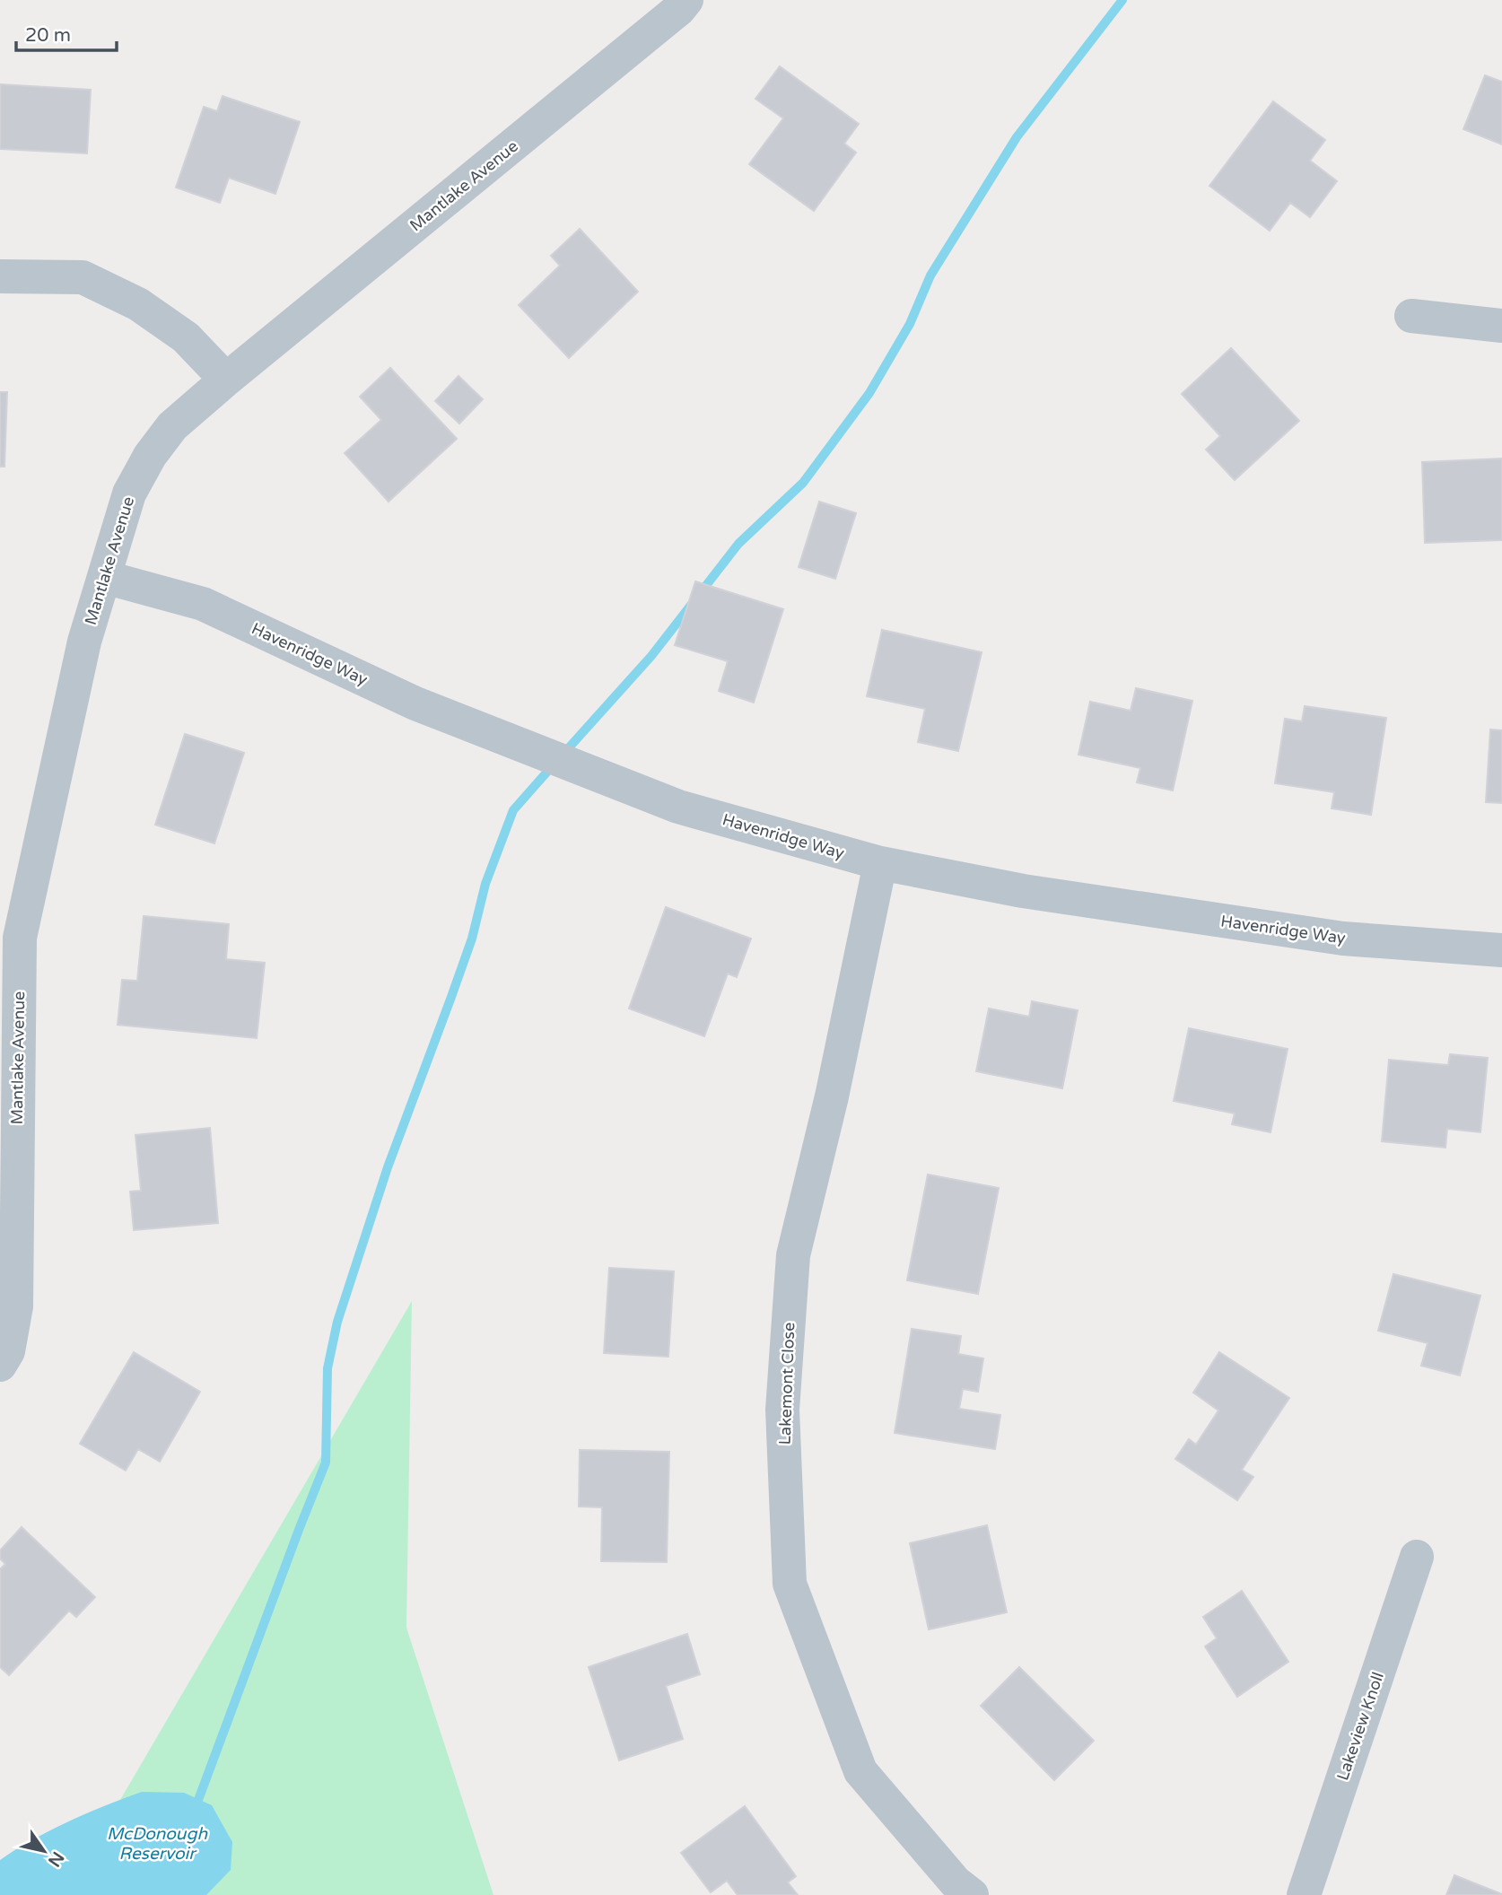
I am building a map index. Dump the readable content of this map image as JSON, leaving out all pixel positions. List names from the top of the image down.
{
  "streets": {
    "street": [
      "Mantlake Avenue",
      "Havenridge Way",
      "Lakemont Close",
      "Lakeview Knoll"
    ]
  },
  "crossings": [
    ["Mantlake Avenue", "Havenridge Way"],
    ["Havenridge Way", "Lakemont Close"]
  ],
  "water": ["McDonough Reservoir"],
  "scale_bar": "20 m",
  "north": "bottom right"
}
